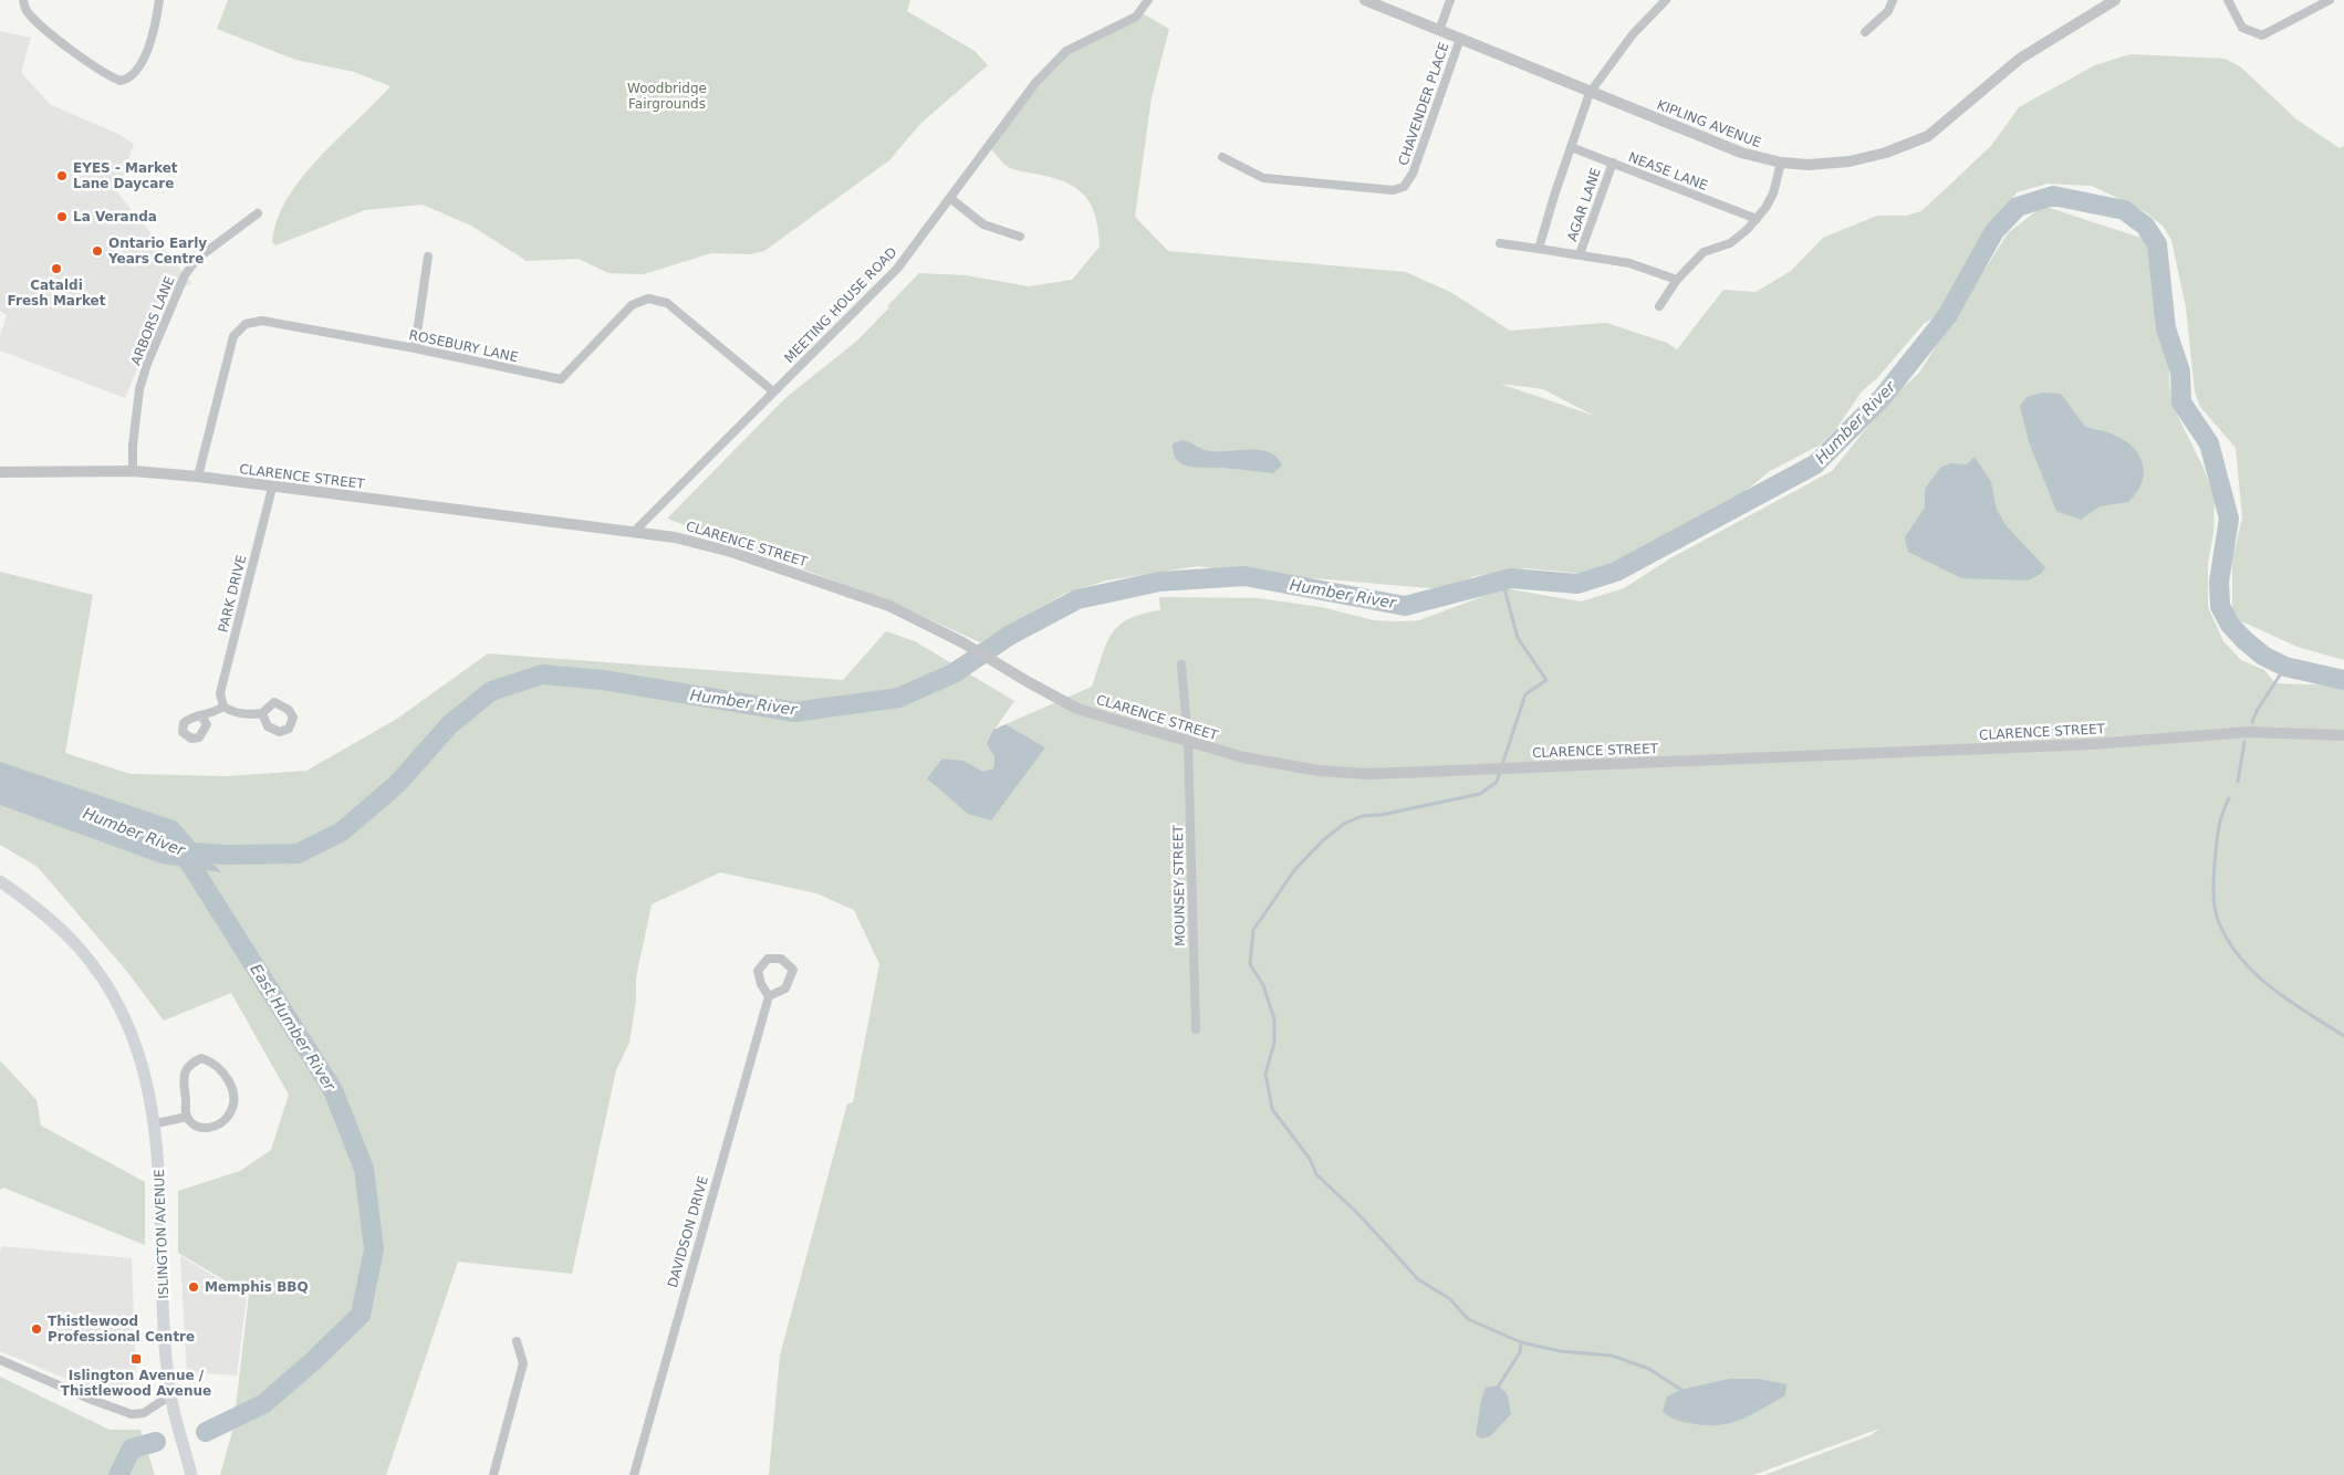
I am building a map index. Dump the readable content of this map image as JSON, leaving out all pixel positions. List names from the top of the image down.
{
  "streets": {
    "main road": ["ISLINGTON AVENUE"],
    "street": [
      "CHAVENDER PLACE",
      "KIPLING AVENUE",
      "NEASE LANE",
      "AGAR LANE",
      "MEETING HOUSE ROAD",
      "ARBORS LANE",
      "ROSEBURY LANE",
      "CLARENCE STREET",
      "PARK DRIVE",
      "MOUNSEY STREET",
      "DAVIDSON DRIVE"
    ]
  },
  "crossings": [
    ["CHAVENDER PLACE", "KIPLING AVENUE"],
    ["NEASE LANE", "AGAR LANE"],
    ["MEETING HOUSE ROAD", "ROSEBURY LANE"],
    ["MEETING HOUSE ROAD", "CLARENCE STREET"],
    ["ARBORS LANE", "CLARENCE STREET"],
    ["ROSEBURY LANE", "CLARENCE STREET"],
    ["CLARENCE STREET", "PARK DRIVE"],
    ["CLARENCE STREET", "MOUNSEY STREET"]
  ],
  "water": ["Humber River", "East Humber River"],
  "parks": ["Woodbridge Fairgrounds"],
  "places": {
    "other": [
      "EYES - Market Lane Daycare",
      "La Veranda",
      "Ontario Early Years Centre",
      "Cataldi Fresh Market",
      "Memphis BBQ",
      "Thistlewood Professional Centre"
    ],
    "transit": ["Islington Avenue / Thistlewood Avenue"]
  }
}
